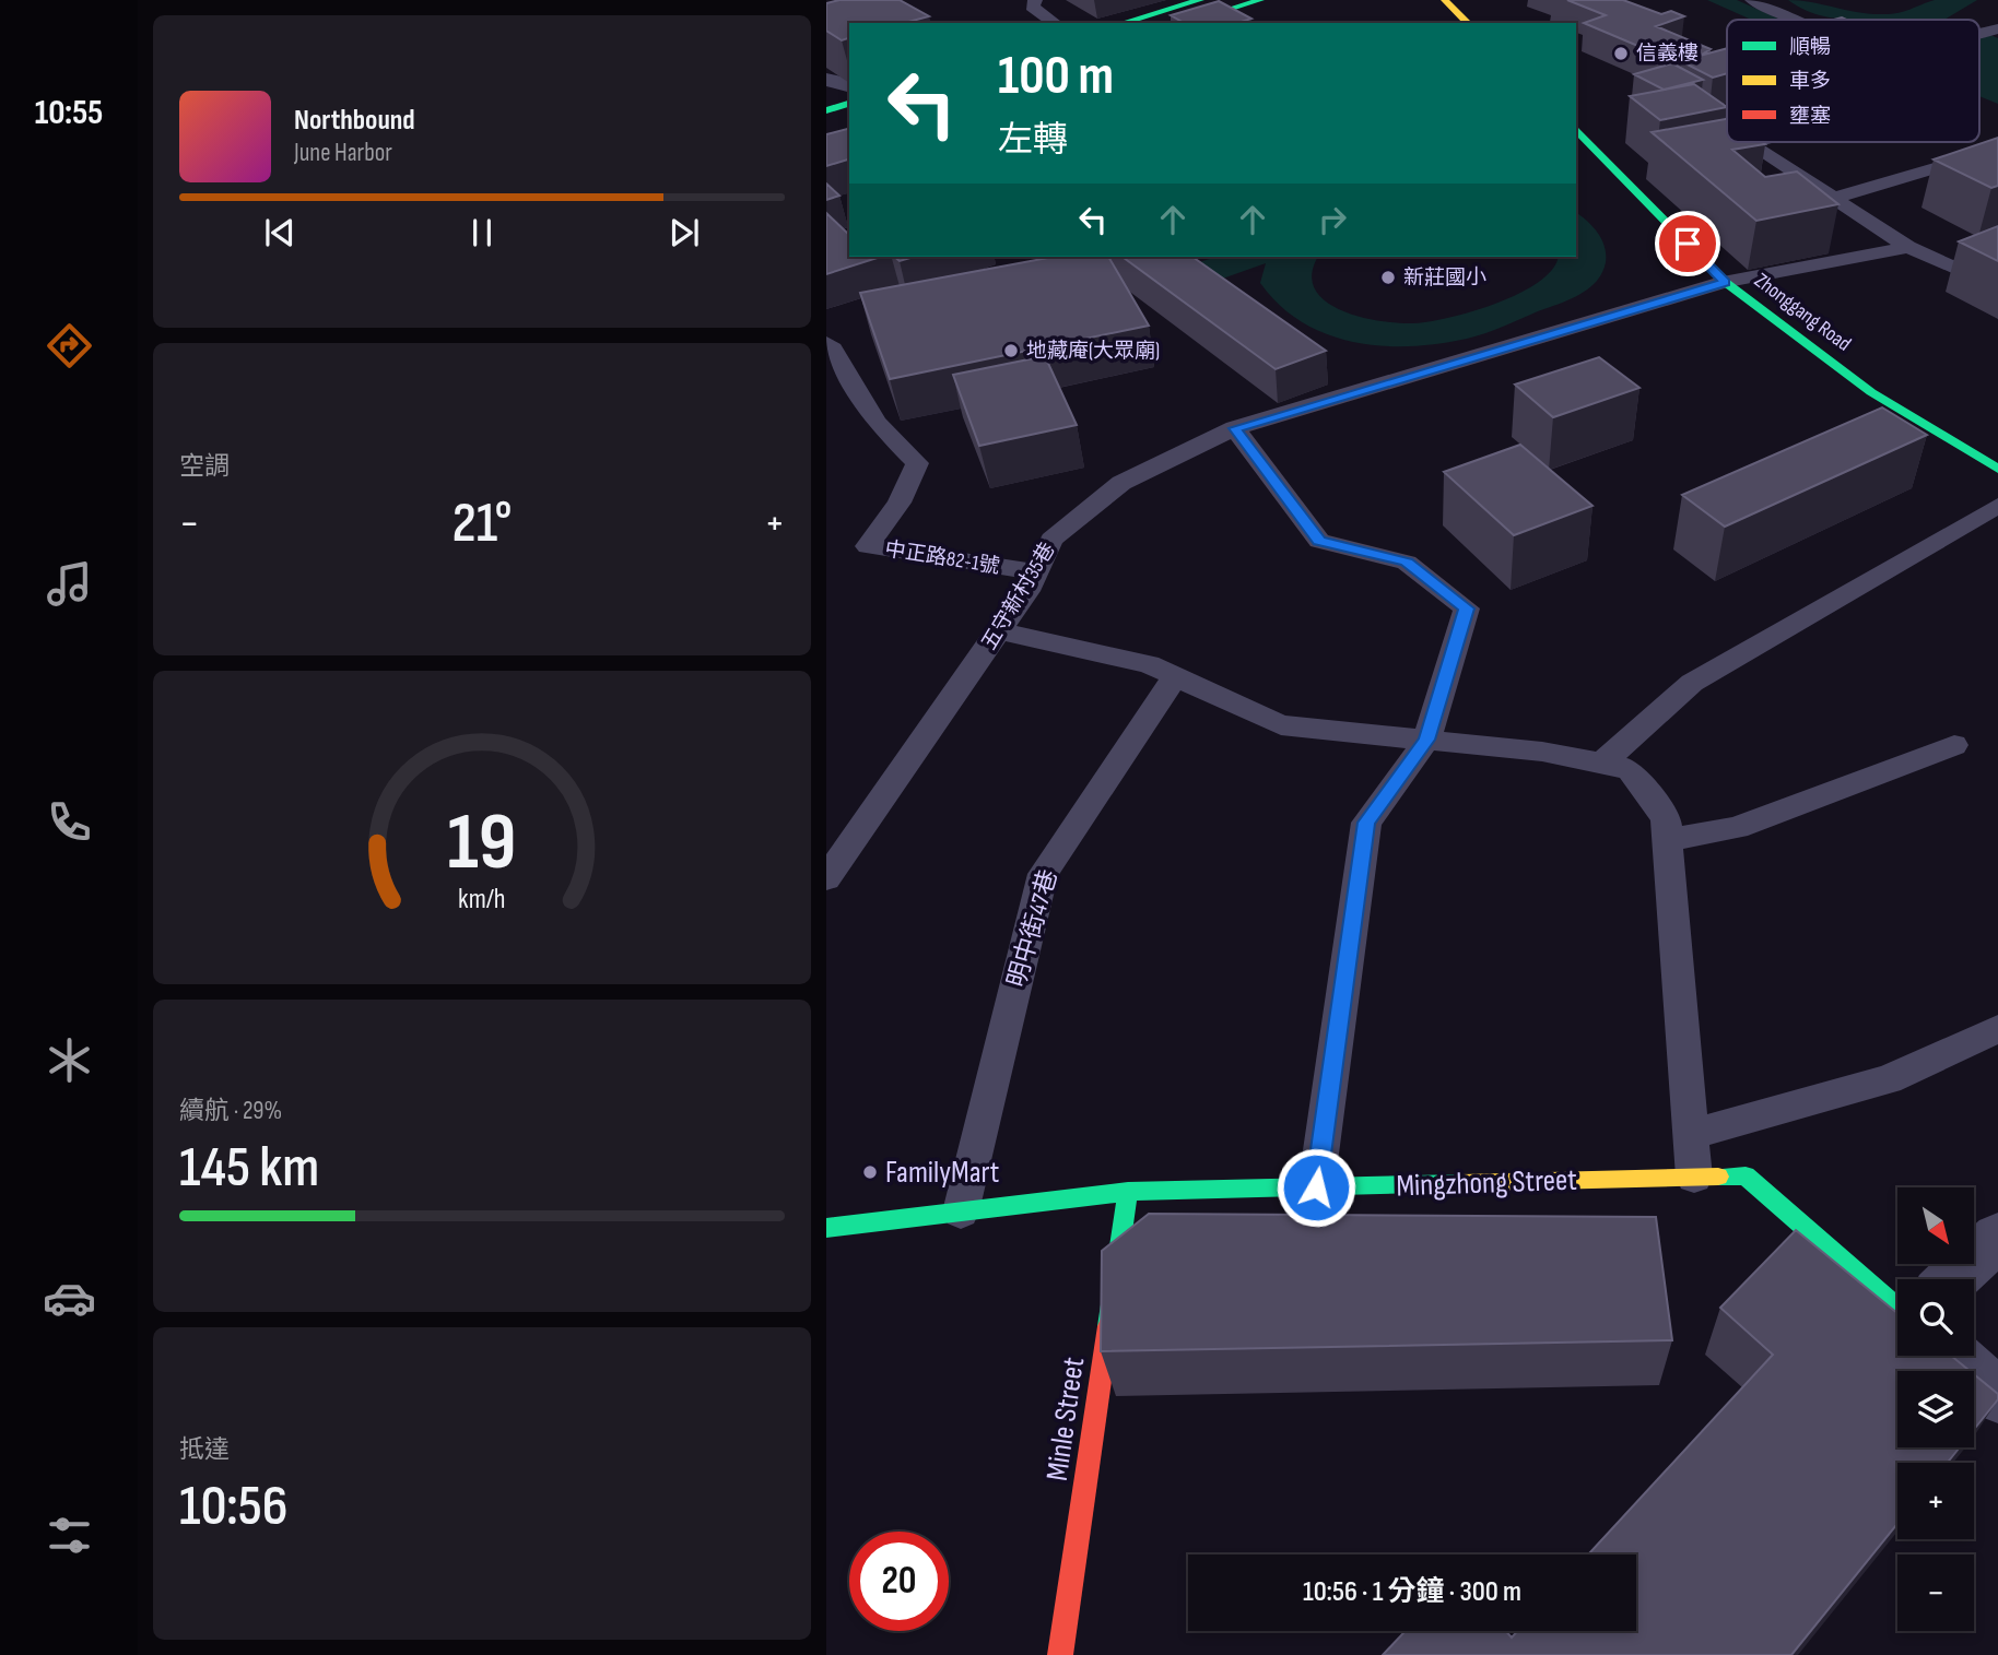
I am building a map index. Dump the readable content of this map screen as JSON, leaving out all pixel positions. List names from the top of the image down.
{
  "streets": {
    "street": ["Zhonggang Road", "Mingzhong Street", "Minle Street"],
    "lane": ["中正路82-1號", "五守新村35巷", "明中街47巷"]
  },
  "crossings": [
    ["Zhonggang Road", "五守新村35巷"],
    ["中正路82-1號", "五守新村35巷"],
    ["明中街47巷", "Mingzhong Street"],
    ["Mingzhong Street", "Minle Street"]
  ],
  "places": [
    "信義樓",
    "新莊國小",
    "地藏庵(大眾廟)",
    "FamilyMart"
  ],
  "legend": ["順暢", "車多", "壅塞"],
  "north": "bottom right",
  "page": {
    "tabs": "10:55",
    "turn": ["100 m", "左轉"],
    "song": ["Northbound", "June Harbor"],
    "tile": [
      "空調",
      ["續航 · 29%", "145 km"],
      ["抵達", "10:56"]
    ],
    "heat": ["−", "21°", "+"],
    "map_buttons": ["+", "−"],
    "limit": "20",
    "trip": "10:56 · 1 分鐘 · 300 m",
    "gauge": ["19", "km/h"]
  }
}
